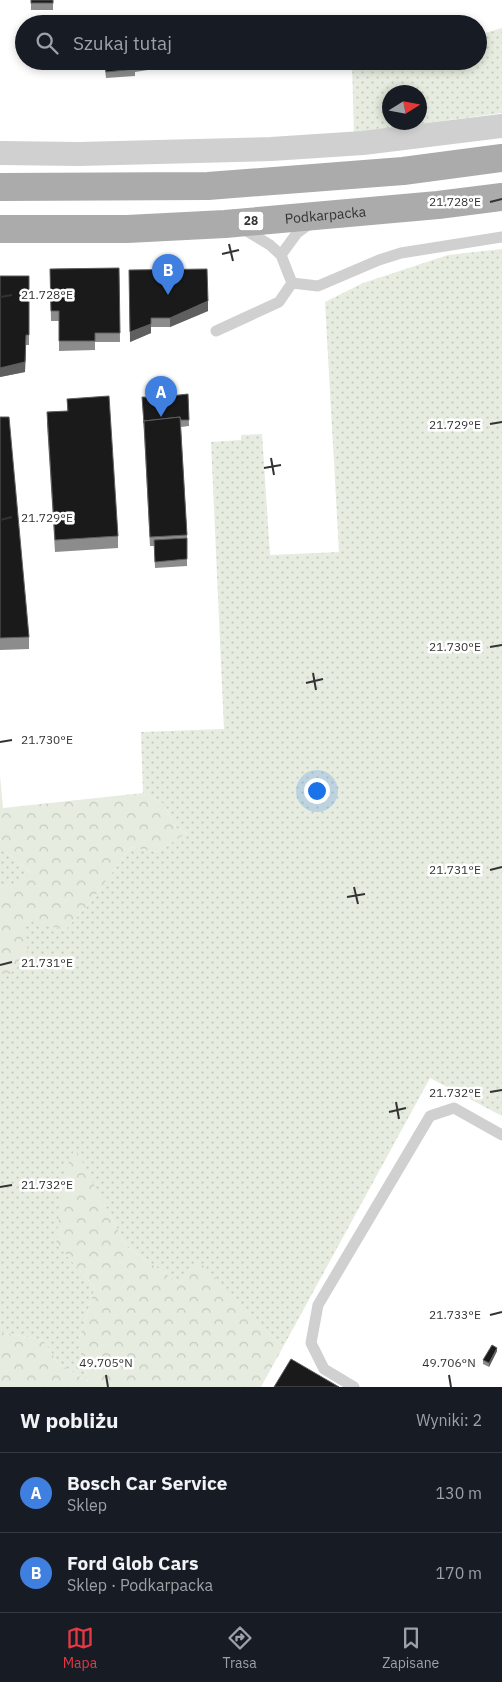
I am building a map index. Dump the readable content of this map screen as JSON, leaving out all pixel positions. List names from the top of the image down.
{
  "streets": {
    "main road": ["Podkarpacka", "28"]
  },
  "north": "right",
  "page": {
    "search": "Szukaj tutaj",
    "pins": ["B", "A"],
    "heading": ["W pobliżu", "Wyniki: 2"],
    "list": [
      {
        "mark": "A",
        "name": "Bosch Car Service",
        "note": "Sklep",
        "value": "130 m"
      },
      {
        "mark": "B",
        "name": "Ford Glob Cars",
        "note": "Sklep · Podkarpacka",
        "value": "170 m"
      }
    ],
    "nav": ["Mapa", "Trasa", "Zapisane"]
  },
  "coordinates": [
    "21.728°E",
    "21.729°E",
    "21.730°E",
    "21.731°E",
    "21.732°E",
    "21.733°E",
    "49.705°N",
    "49.706°N"
  ]
}
